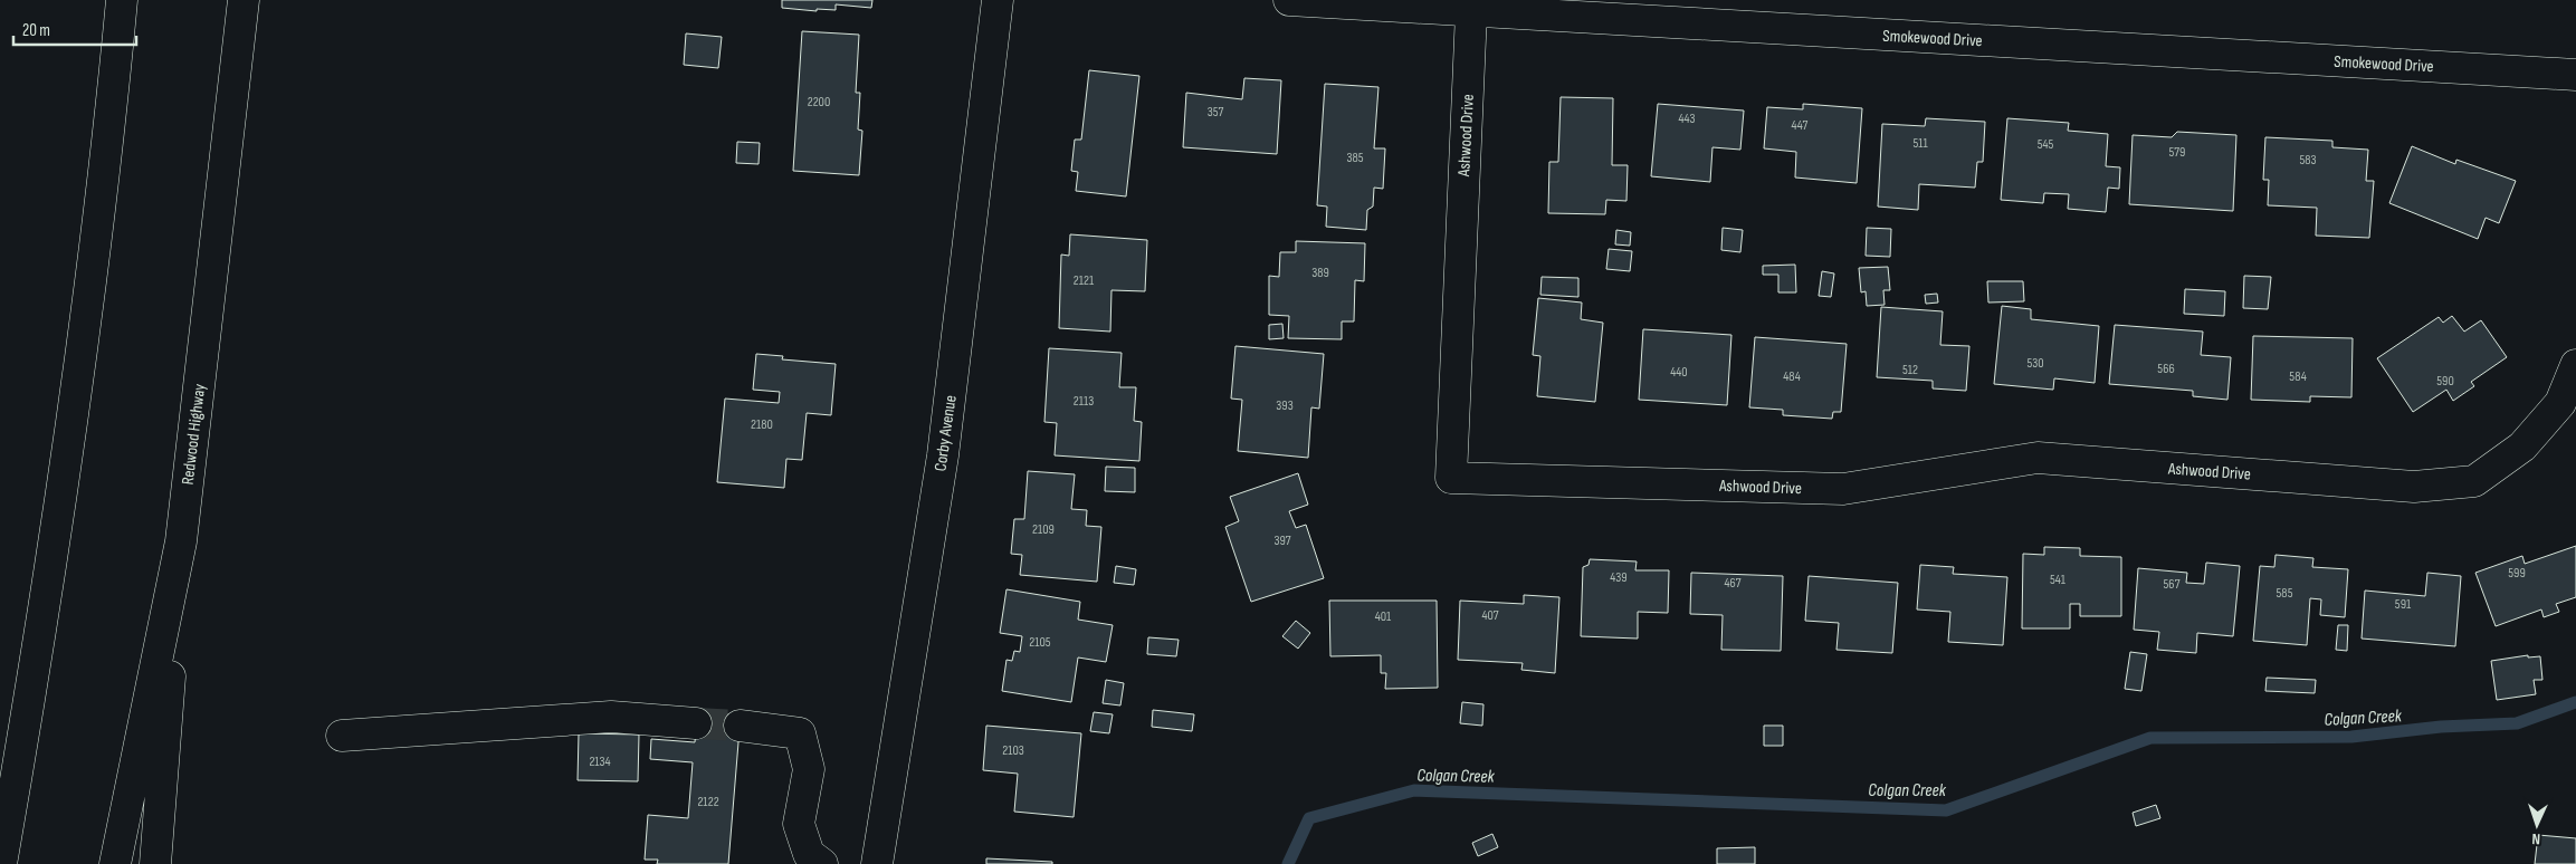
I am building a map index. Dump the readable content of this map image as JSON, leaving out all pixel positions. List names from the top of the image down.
{
  "streets": {
    "main road": [
      "Smokewood Drive",
      "Ashwood Drive",
      "Corby Avenue",
      "Redwood Highway"
    ]
  },
  "crossings": [
    ["Smokewood Drive", "Ashwood Drive"]
  ],
  "water": ["Colgan Creek"],
  "house_numbers": [
    "2200",
    "357",
    "443",
    "447",
    "511",
    "545",
    "579",
    "385",
    "583",
    "389",
    "2121",
    "530",
    "566",
    "512",
    "440",
    "484",
    "584",
    "590",
    "2113",
    "393",
    "2180",
    "2109",
    "397",
    "599",
    "439",
    "541",
    "467",
    "567",
    "585",
    "591",
    "407",
    "401",
    "2105",
    "2103",
    "2134",
    "2122"
  ],
  "scale_bar": "20 m",
  "north": "bottom"
}
